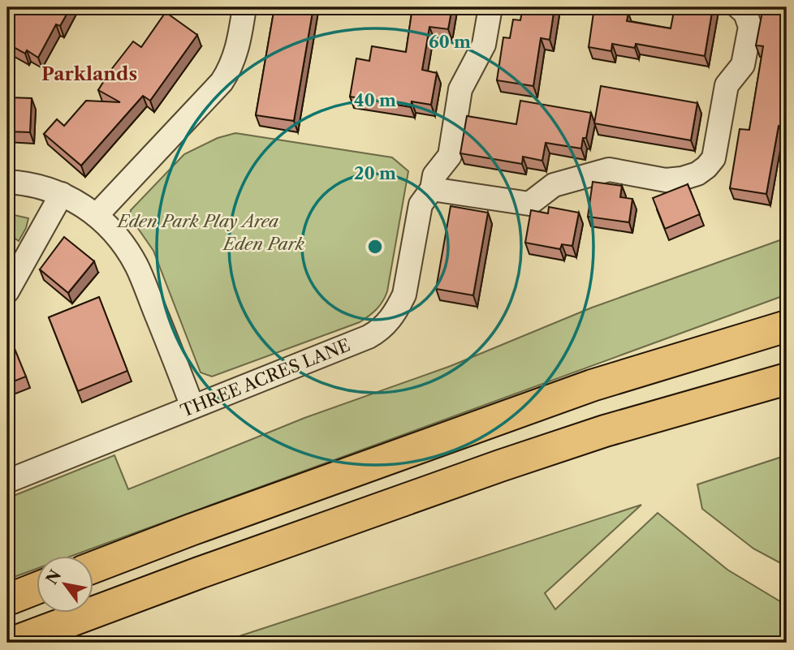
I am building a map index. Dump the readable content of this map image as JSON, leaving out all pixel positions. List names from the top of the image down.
{
  "streets": {
    "street": ["THREE ACRES LANE"]
  },
  "districts": ["Parklands"],
  "parks": ["Eden Park Play Area", "Eden Park"],
  "north": "top left",
  "rings": ["60 m", "40 m", "20 m"]
}
